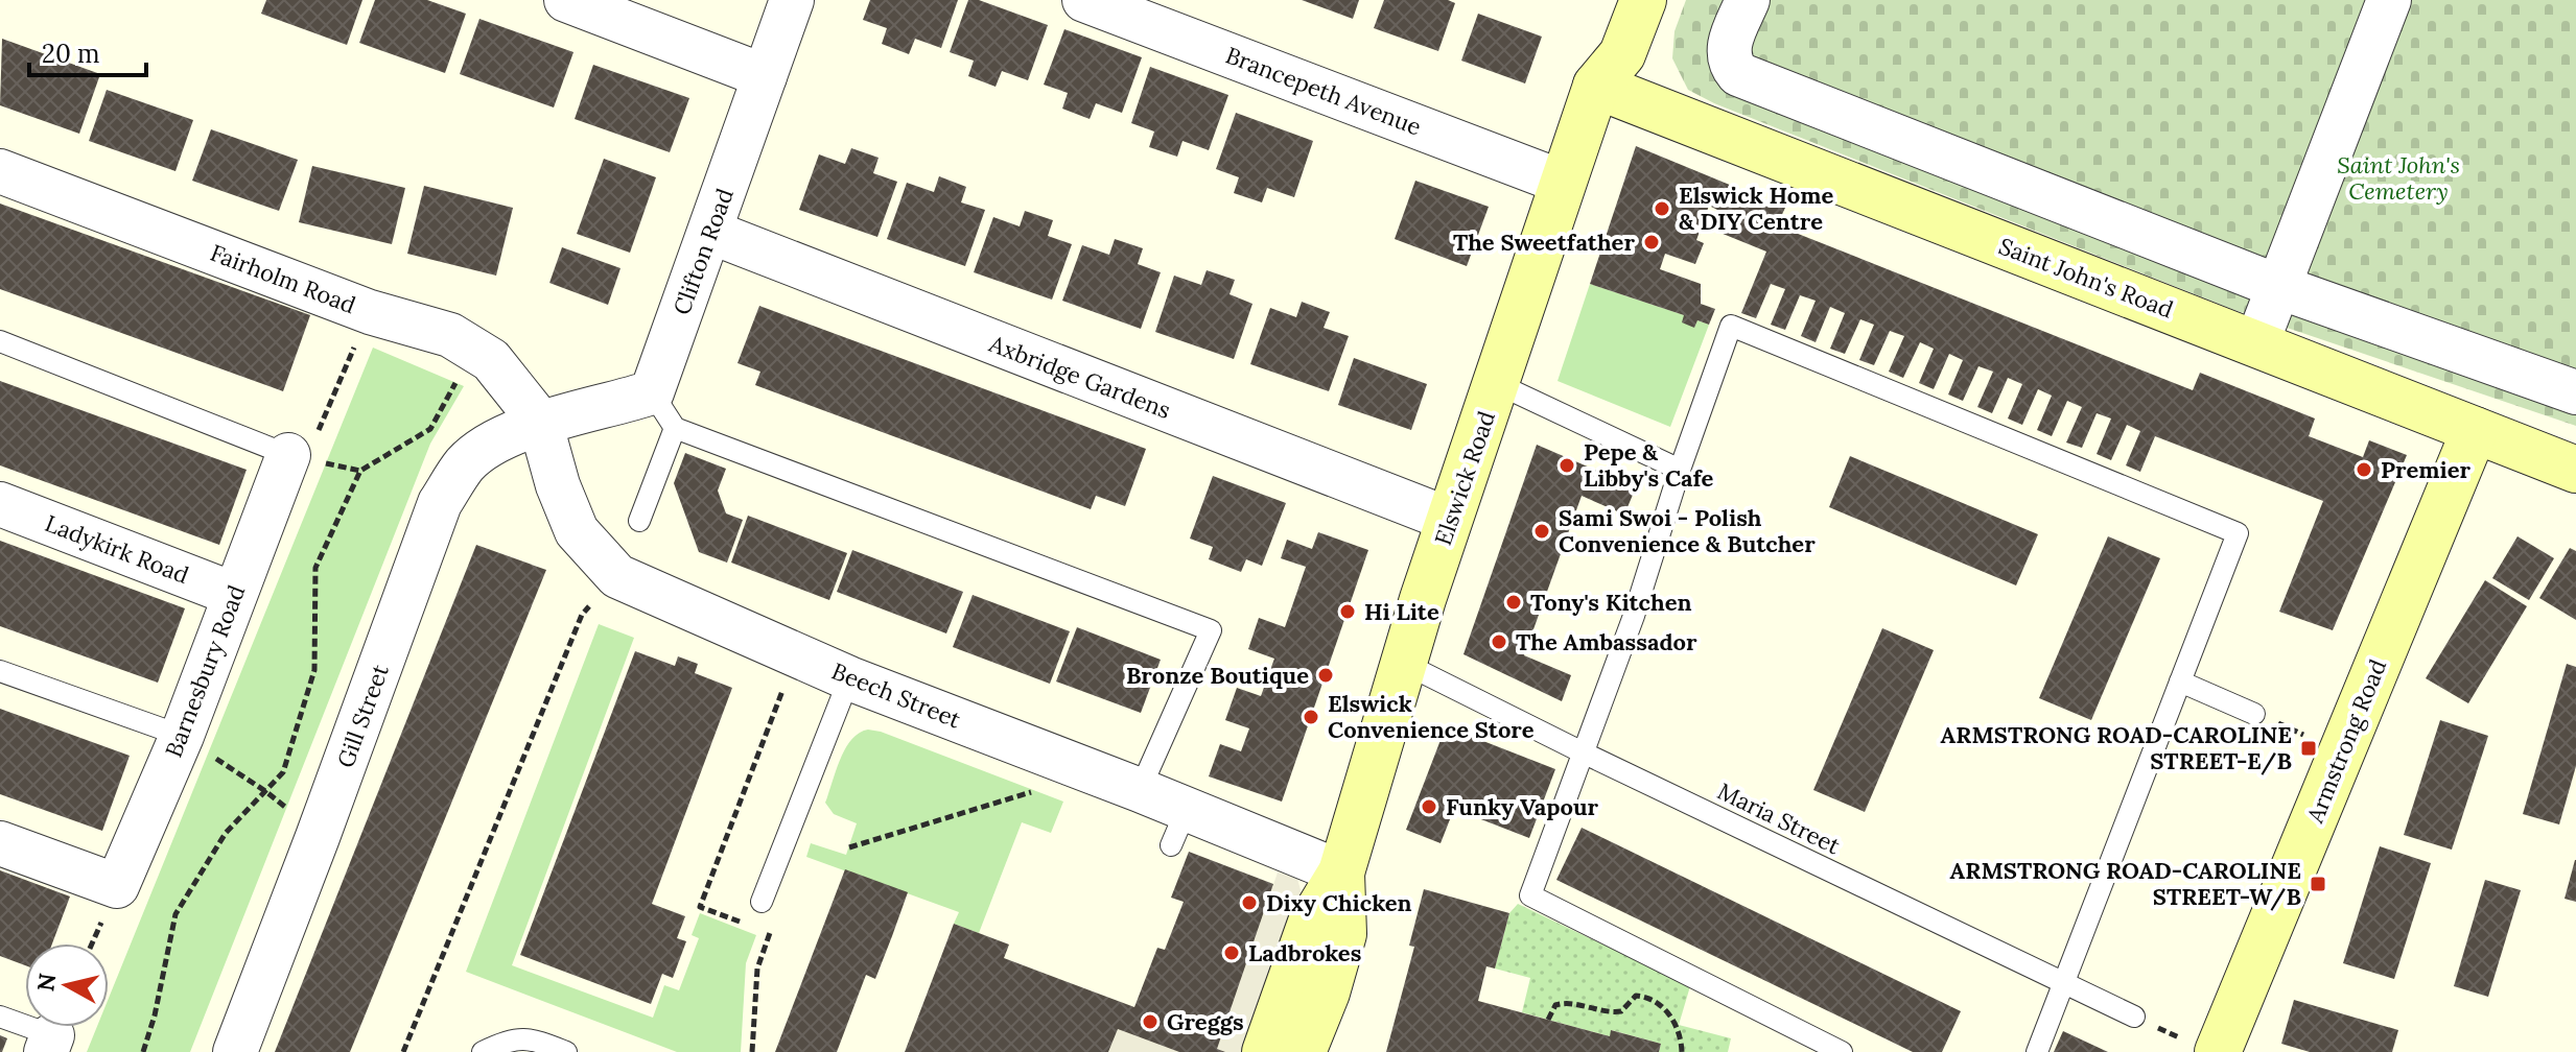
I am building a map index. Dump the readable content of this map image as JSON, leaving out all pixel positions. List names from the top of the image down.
{
  "streets": {
    "street": [
      "Brancepeth Avenue",
      "Clifton Road",
      "Saint John's Road",
      "Fairholm Road",
      "Axbridge Gardens",
      "Elswick Road",
      "Ladykirk Road",
      "Barnesbury Road",
      "Beech Street",
      "Gill Street",
      "Armstrong Road"
    ],
    "lane": ["Maria Street"]
  },
  "crossings": [
    ["Brancepeth Avenue", "Elswick Road"],
    ["Clifton Road", "Axbridge Gardens"],
    ["Saint John's Road", "Elswick Road"],
    ["Saint John's Road", "Armstrong Road"],
    ["Fairholm Road", "Beech Street"],
    ["Fairholm Road", "Gill Street"],
    ["Axbridge Gardens", "Elswick Road"],
    ["Elswick Road", "Beech Street"],
    ["Elswick Road", "Maria Street"],
    ["Ladykirk Road", "Barnesbury Road"],
    ["Beech Street", "Gill Street"]
  ],
  "parks": ["Saint John's Cemetery"],
  "places": {
    "other": [
      "Elswick Home & DIY Centre",
      "The Sweetfather",
      "Pepe & Libby's Cafe",
      "Premier",
      "Sami Swoi - Polish Convenience & Butcher",
      "Tony's Kitchen",
      "Hi Lite",
      "The Ambassador",
      "Bronze Boutique",
      "Elswick Convenience Store",
      "Funky Vapour",
      "Dixy Chicken",
      "Ladbrokes",
      "Greggs"
    ],
    "transit": ["ARMSTRONG ROAD-CAROLINE STREET-E/B", "ARMSTRONG ROAD-CAROLINE STREET-W/B"]
  },
  "scale_bar": "20 m",
  "north": "left"
}
